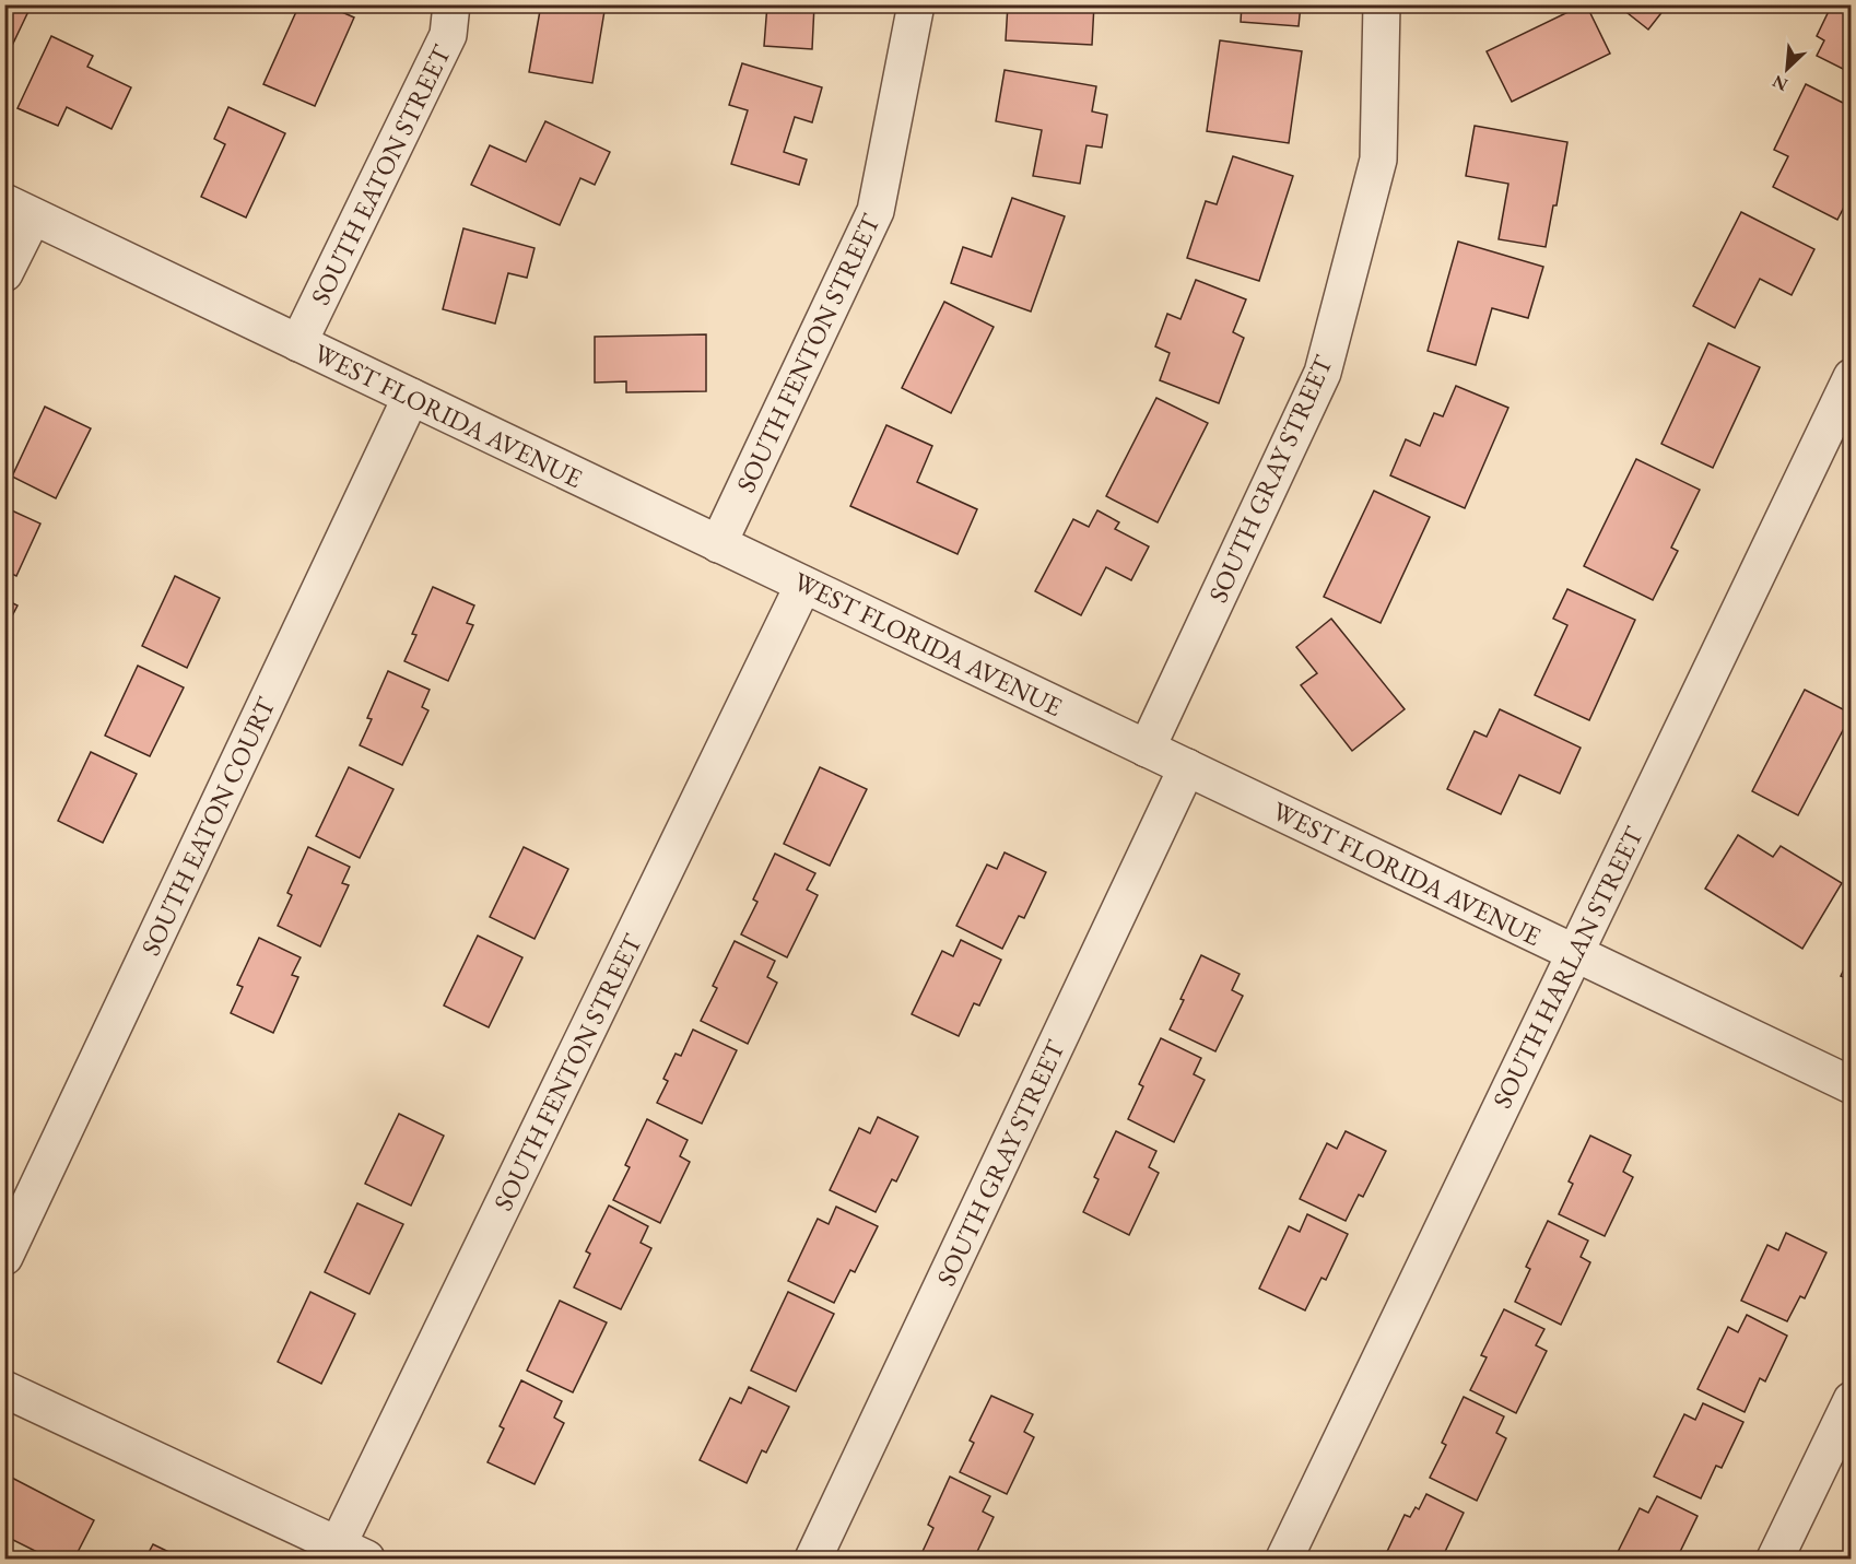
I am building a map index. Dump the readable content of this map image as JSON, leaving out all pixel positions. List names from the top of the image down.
{
  "streets": {
    "street": [
      "SOUTH EATON STREET",
      "SOUTH FENTON STREET",
      "WEST FLORIDA AVENUE",
      "SOUTH GRAY STREET",
      "SOUTH EATON COURT",
      "SOUTH HARLAN STREET"
    ]
  },
  "crossings": [
    ["SOUTH EATON STREET", "WEST FLORIDA AVENUE"],
    ["SOUTH FENTON STREET", "WEST FLORIDA AVENUE"],
    ["WEST FLORIDA AVENUE", "SOUTH GRAY STREET"],
    ["WEST FLORIDA AVENUE", "SOUTH EATON COURT"],
    ["WEST FLORIDA AVENUE", "SOUTH HARLAN STREET"]
  ],
  "north": "bottom left"
}
